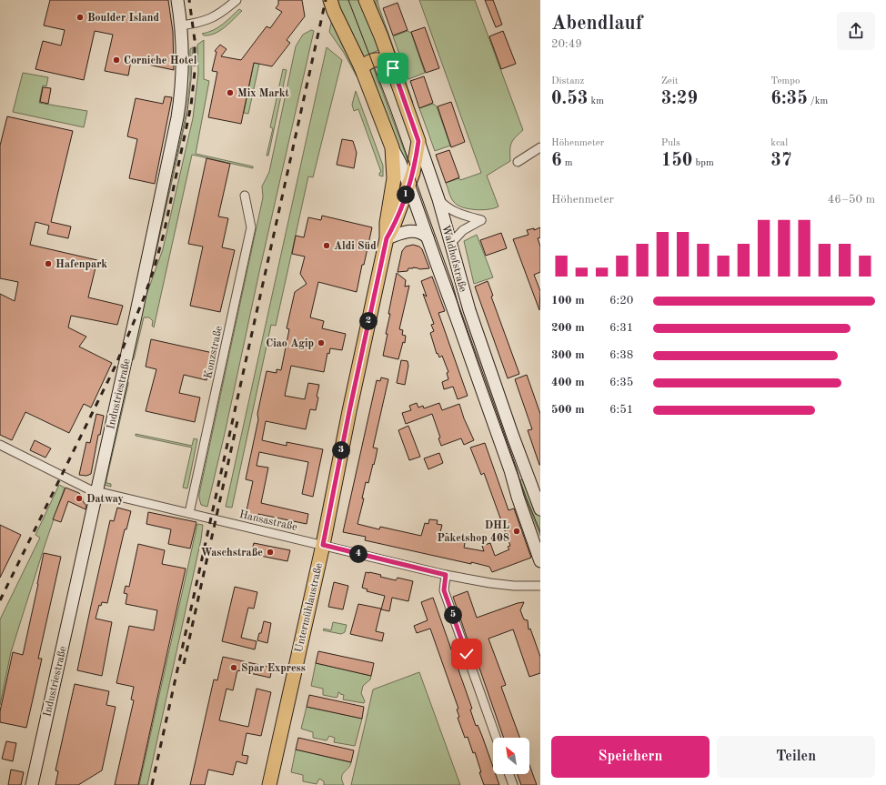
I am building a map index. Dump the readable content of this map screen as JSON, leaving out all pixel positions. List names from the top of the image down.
{
  "streets": {
    "main road": ["Waldhofstraße", "Untermühlaustraße"],
    "street": ["Konzstraße", "Industriestraße", "Hansastraße"]
  },
  "crossings": [
    ["Waldhofstraße", "Untermühlaustraße"],
    ["Konzstraße", "Hansastraße"],
    ["Industriestraße", "Hansastraße"],
    ["Hansastraße", "Untermühlaustraße"]
  ],
  "places": [
    "Boulder Island",
    "Corniche Hotel",
    "Mix Markt",
    "Aldi Süd",
    "Hafenpark",
    "Ciao Agip",
    "Datway",
    "DHL Paketshop 408",
    "Waschstraße",
    "Spar Express"
  ],
  "north": "top left",
  "page": {
    "heading": ["Abendlauf", "20:49"],
    "stats": [
      ["Distanz", "0.53 km"],
      ["Zeit", "3:29"],
      ["Tempo", "6:35 /km"],
      ["Höhenmeter", "6 m"],
      ["Puls", "150 bpm"],
      ["kcal", "37"]
    ],
    "pins": [
      "1",
      "2",
      "3",
      "4",
      "5"
    ],
    "chart": ["Höhenmeter", "46–50 m"],
    "list": [
      {
        "name": "100 m",
        "note": "6:20"
      },
      {
        "name": "200 m",
        "note": "6:31"
      },
      {
        "name": "300 m",
        "note": "6:38"
      },
      {
        "name": "400 m",
        "note": "6:35"
      },
      {
        "name": "500 m",
        "note": "6:51"
      }
    ],
    "buttons": ["Speichern", "Teilen"]
  }
}
